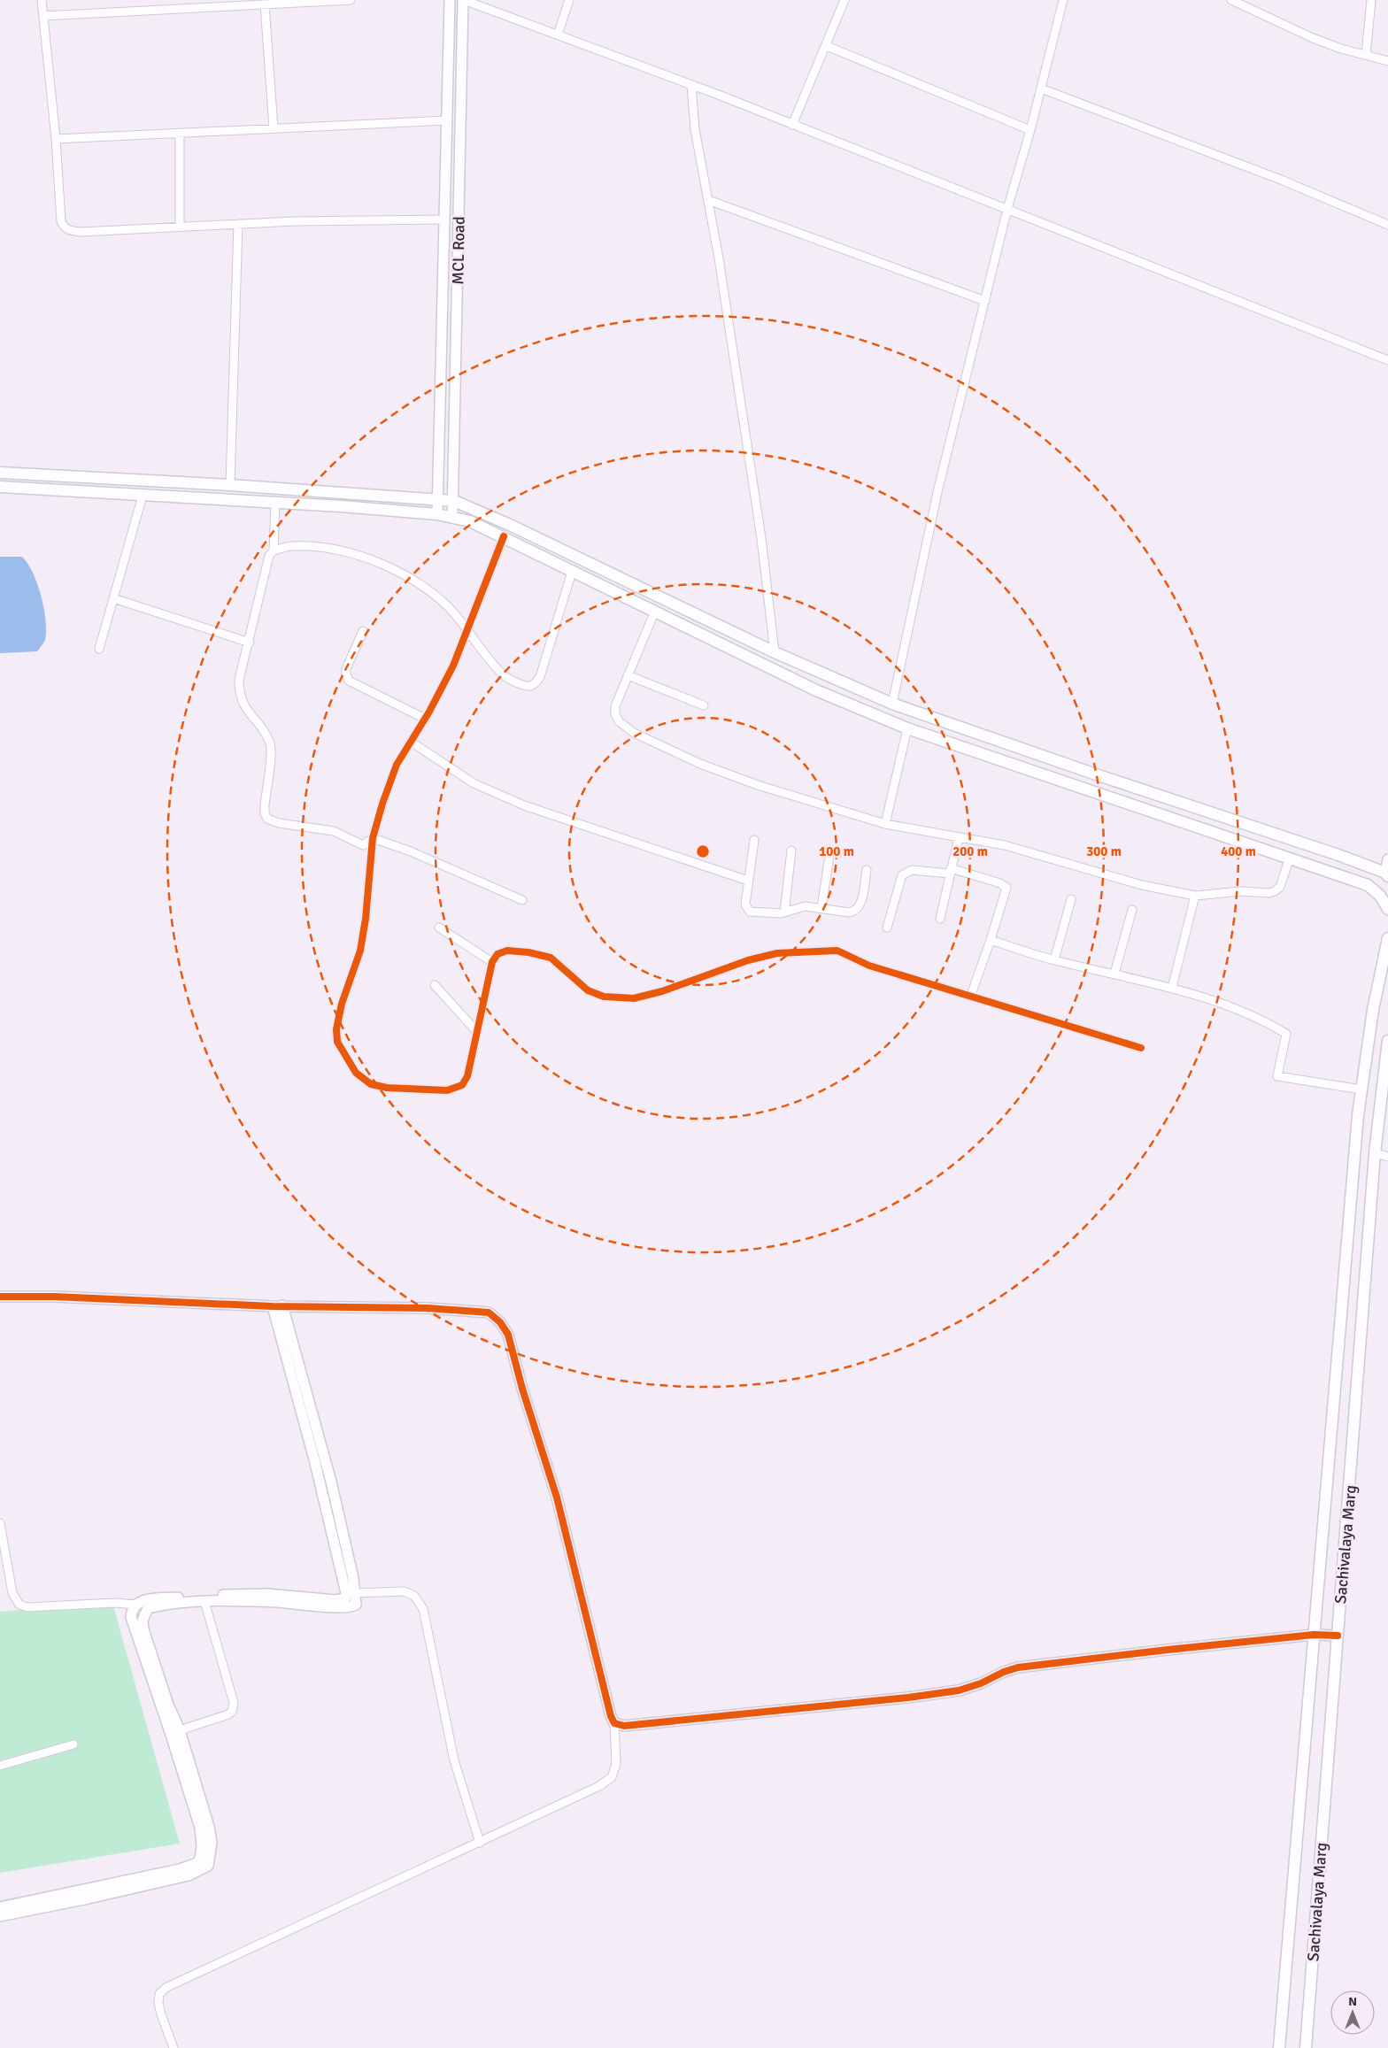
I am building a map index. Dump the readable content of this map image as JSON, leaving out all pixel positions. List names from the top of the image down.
{
  "streets": {
    "main road": ["Sachivalaya Marg"],
    "street": ["MCL Road"]
  },
  "north": "top",
  "rings": [
    "100 m",
    "200 m",
    "300 m",
    "400 m"
  ]
}
